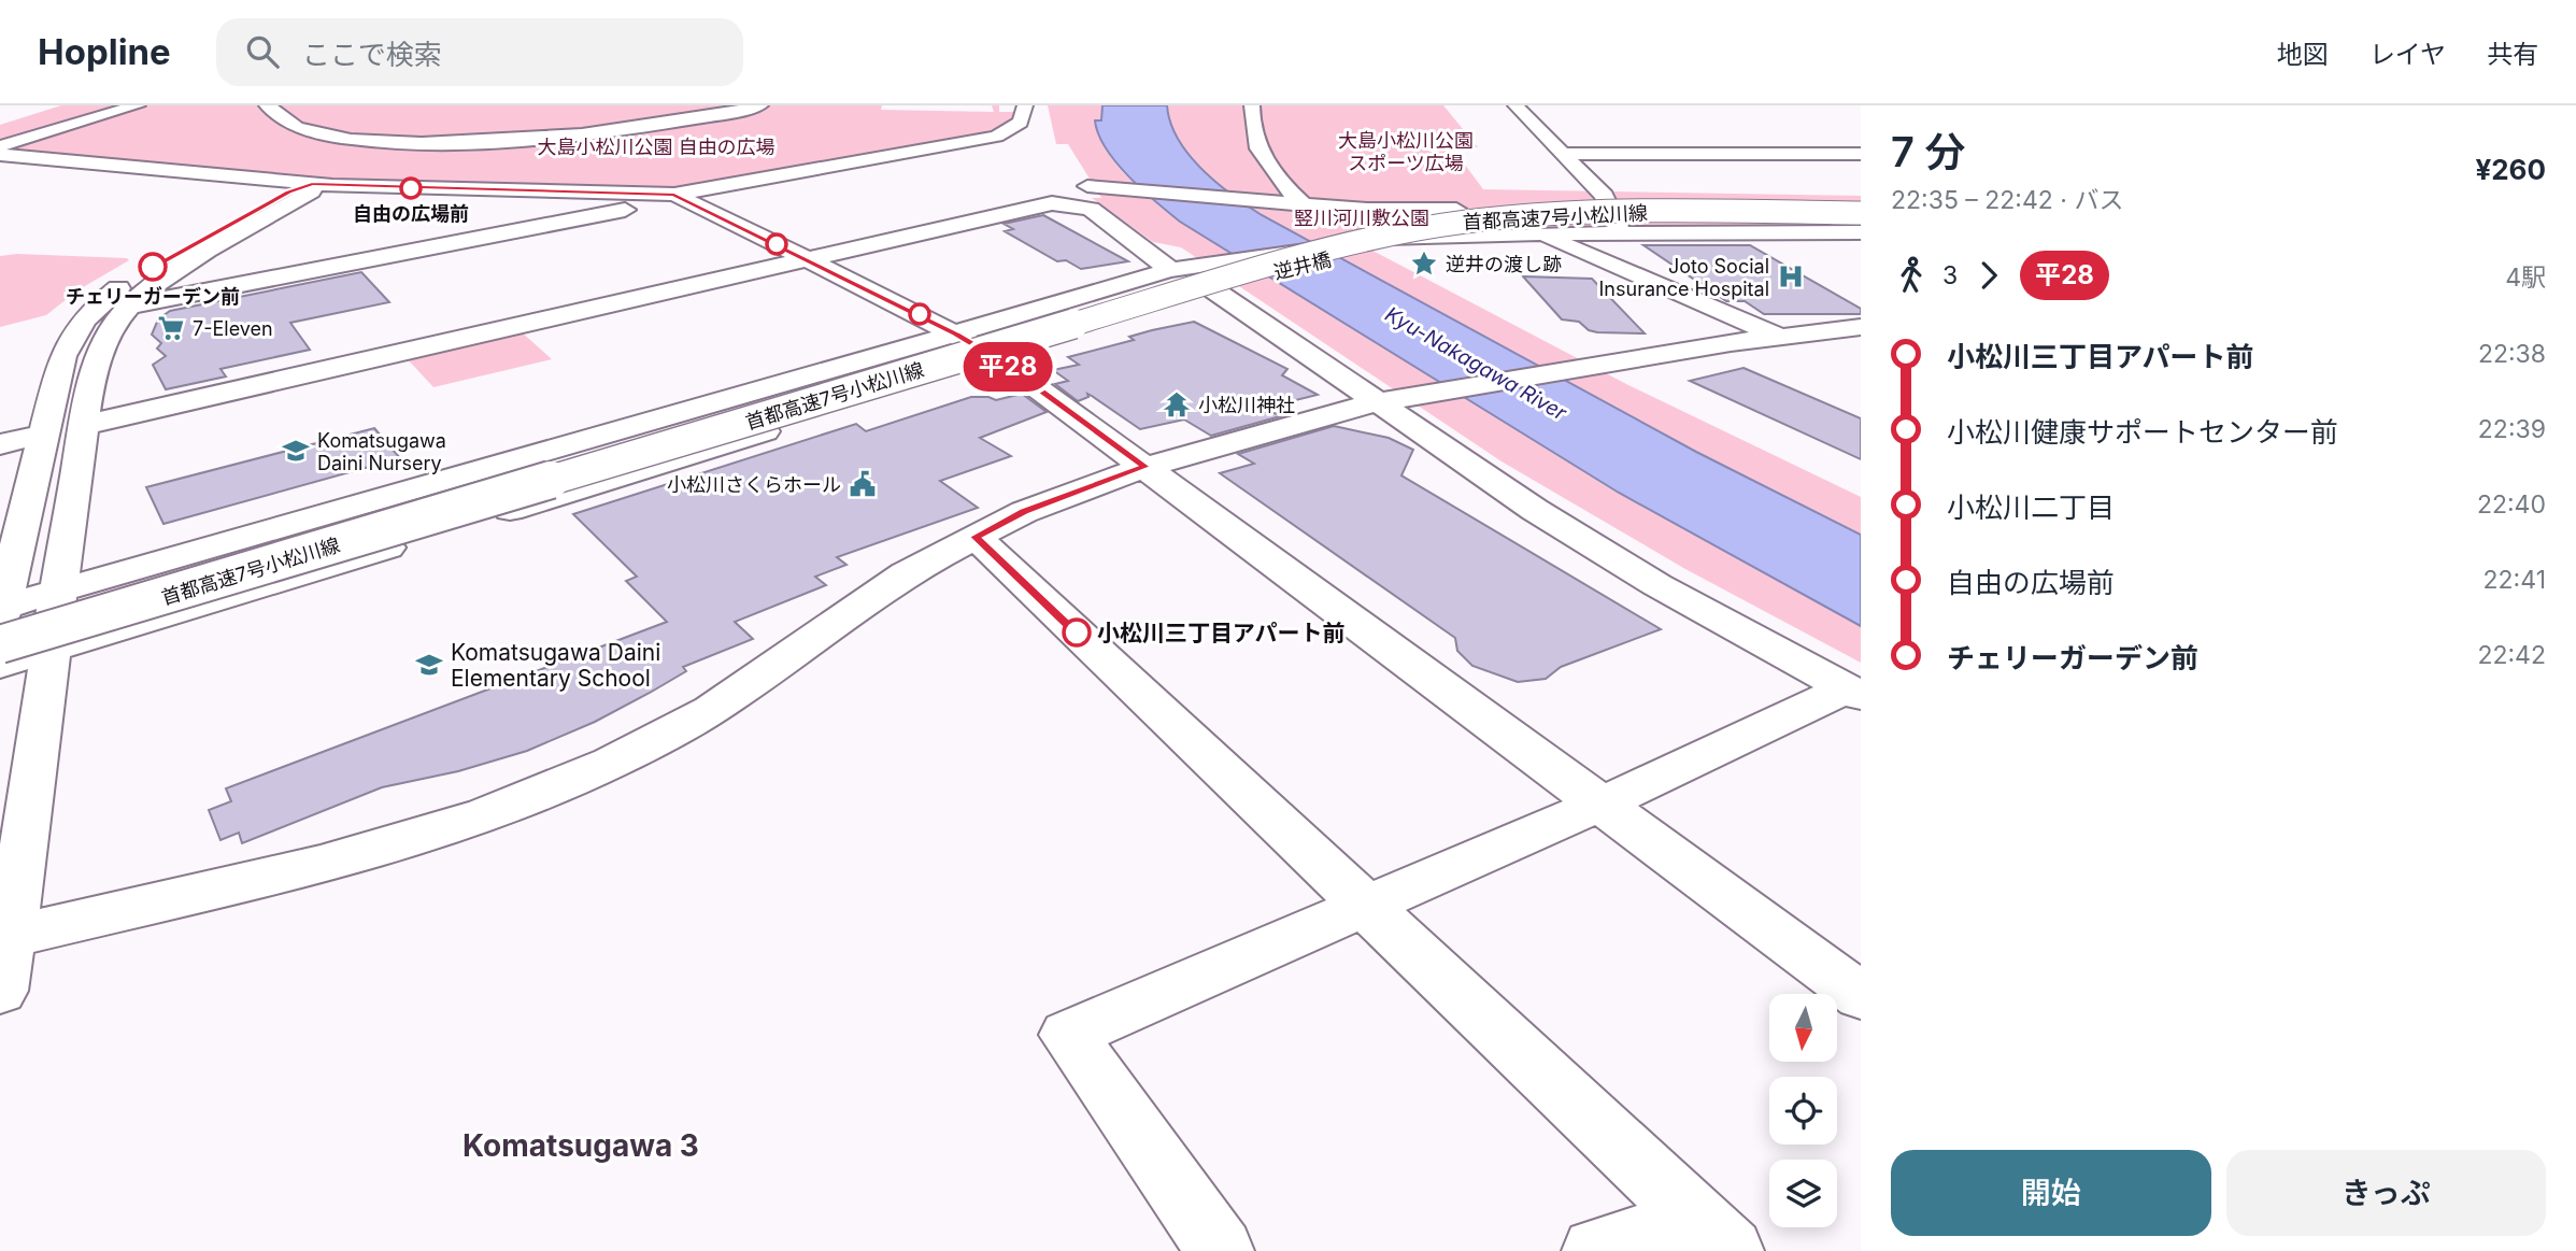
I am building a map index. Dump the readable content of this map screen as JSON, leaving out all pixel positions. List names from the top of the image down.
{
  "streets": {
    "main road": ["首都高速7号小松川線", "逆井橋"]
  },
  "districts": ["Komatsugawa 3"],
  "water": ["Kyu-Nakagawa River"],
  "parks": ["大島小松川公園 スポーツ広場", "大島小松川公園 自由の広場", "竪川河川敷公園"],
  "places": {
    "other": ["自由の広場前", "チェリーガーデン前", "小松川三丁目アパート前"],
    "place": ["逆井の渡し跡"],
    "hospital": ["Joto Social Insurance Hospital"],
    "supermarket": ["7-Eleven"],
    "temple": ["小松川神社"],
    "school or university": ["Komatsugawa Daini Nursery", "Komatsugawa Daini Elementary School"],
    "public building": ["小松川さくらホール"]
  },
  "lines": ["bus line 平28"],
  "north": "bottom",
  "page": {
    "header": "Hopline",
    "search": "ここで検索",
    "nav": ["地図", "レイヤ", "共有"],
    "on_map": "平28",
    "heading": ["7 分", "22:35 – 22:42 · バス", "¥260"],
    "legs": ["3", "平28", "4駅"],
    "list": [
      {
        "name": "小松川三丁目アパート前",
        "value": "22:38"
      },
      {
        "name": "小松川健康サポートセンター前",
        "value": "22:39"
      },
      {
        "name": "小松川二丁目",
        "value": "22:40"
      },
      {
        "name": "自由の広場前",
        "value": "22:41"
      },
      {
        "name": "チェリーガーデン前",
        "value": "22:42"
      }
    ],
    "buttons": ["開始", "きっぷ"]
  }
}
